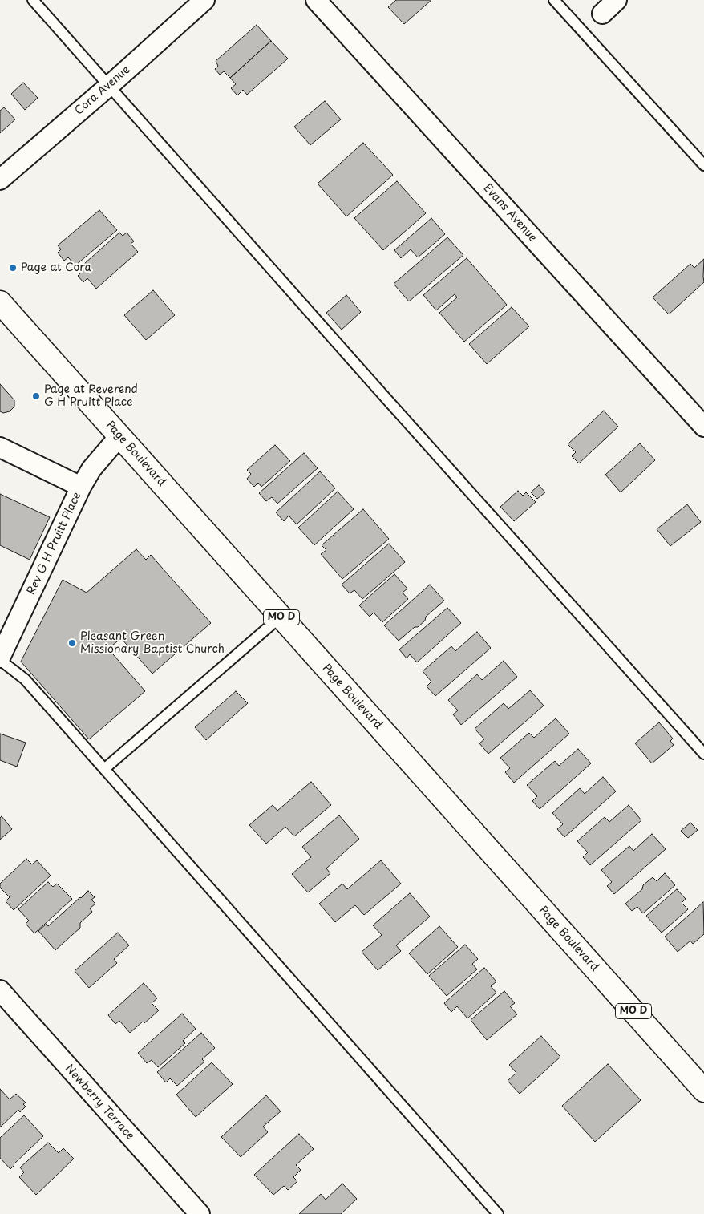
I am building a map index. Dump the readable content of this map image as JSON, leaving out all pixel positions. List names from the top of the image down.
{
  "streets": {
    "main road": ["Page Boulevard", "MO D"],
    "street": [
      "Cora Avenue",
      "Evans Avenue",
      "Rev G H Pruitt Place",
      "Newberry Terrace"
    ]
  },
  "crossings": [
    ["Page Boulevard", "Rev G H Pruitt Place"]
  ],
  "places": ["Page at Cora", "Page at Reverend G H Pruitt Place", "Pleasant Green Missionary Baptist Church"]
}
